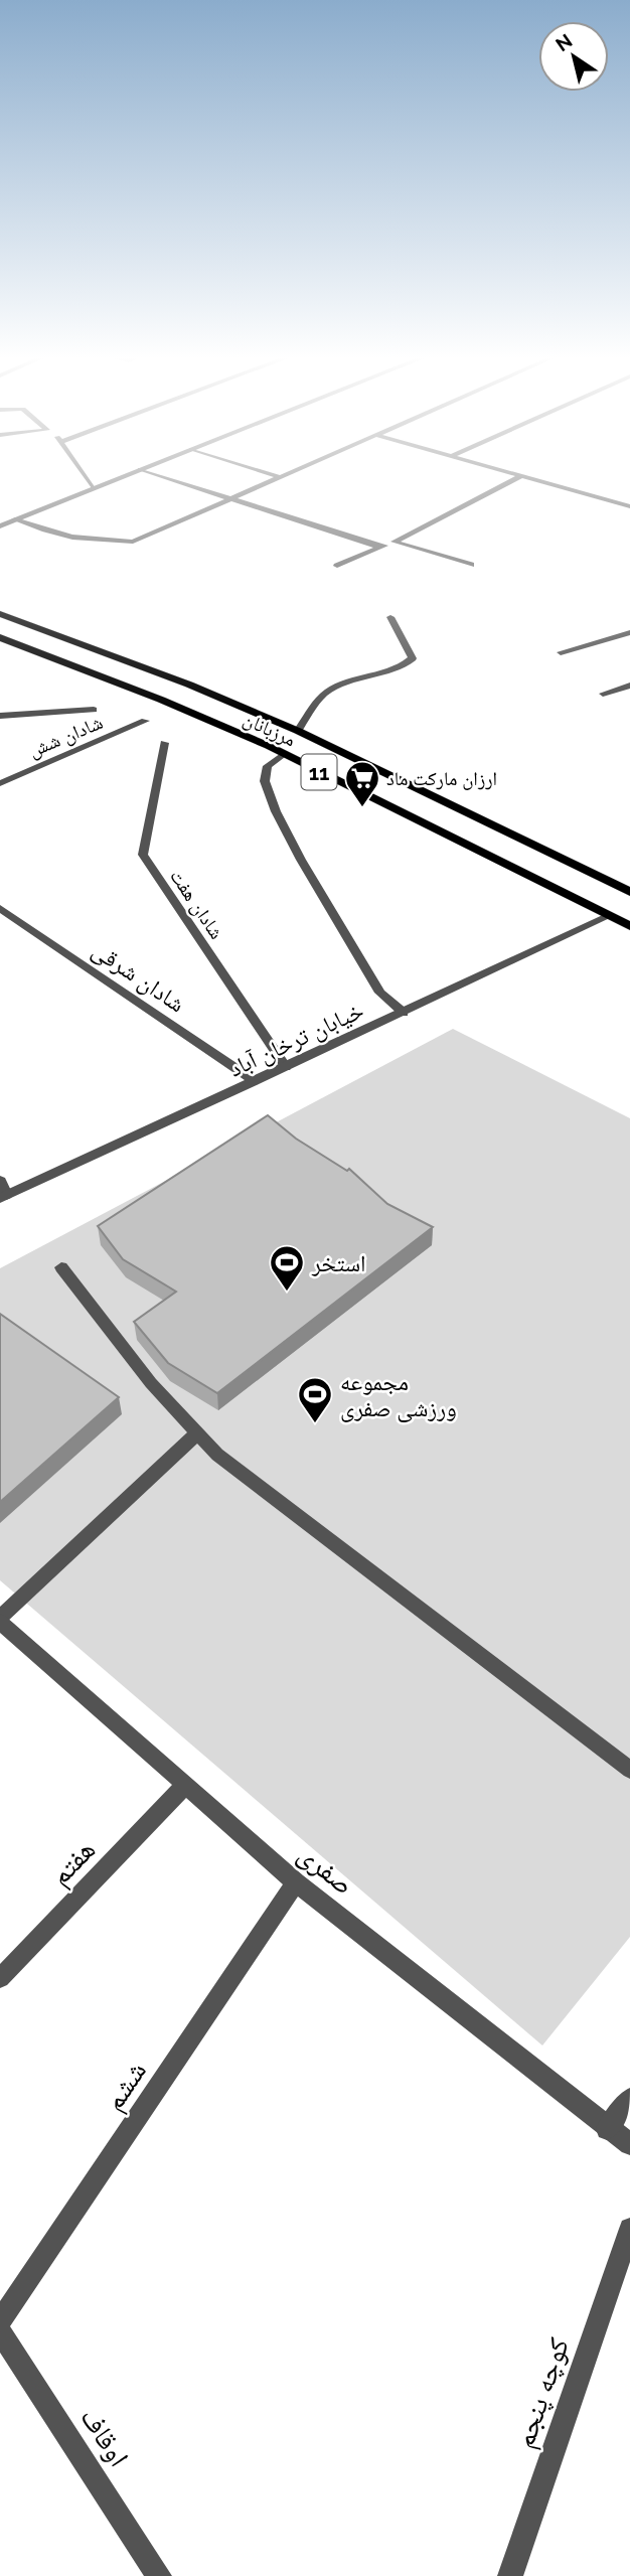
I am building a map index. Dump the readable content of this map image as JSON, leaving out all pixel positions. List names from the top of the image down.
{
  "streets": {
    "main road": ["مرزبانان", "11"],
    "street": [
      "شادان شش",
      "شادان هفت",
      "شادان شرقی",
      "خیابان ترخان آباد",
      "هفتم",
      "صفری",
      "ششم",
      "کوچه پنجم",
      "اوقاف"
    ]
  },
  "crossings": [
    ["مرزبانان", "خیابان ترخان آباد"],
    ["شادان هفت", "خیابان ترخان آباد"],
    ["شادان شرقی", "خیابان ترخان آباد"],
    ["هفتم", "صفری"],
    ["صفری", "ششم"]
  ],
  "places": {
    "supermarket": ["ارزان مارکت ماد"],
    "sports": ["استخر", "مجموعه ورزشی صفری"]
  },
  "north": "top left"
}
